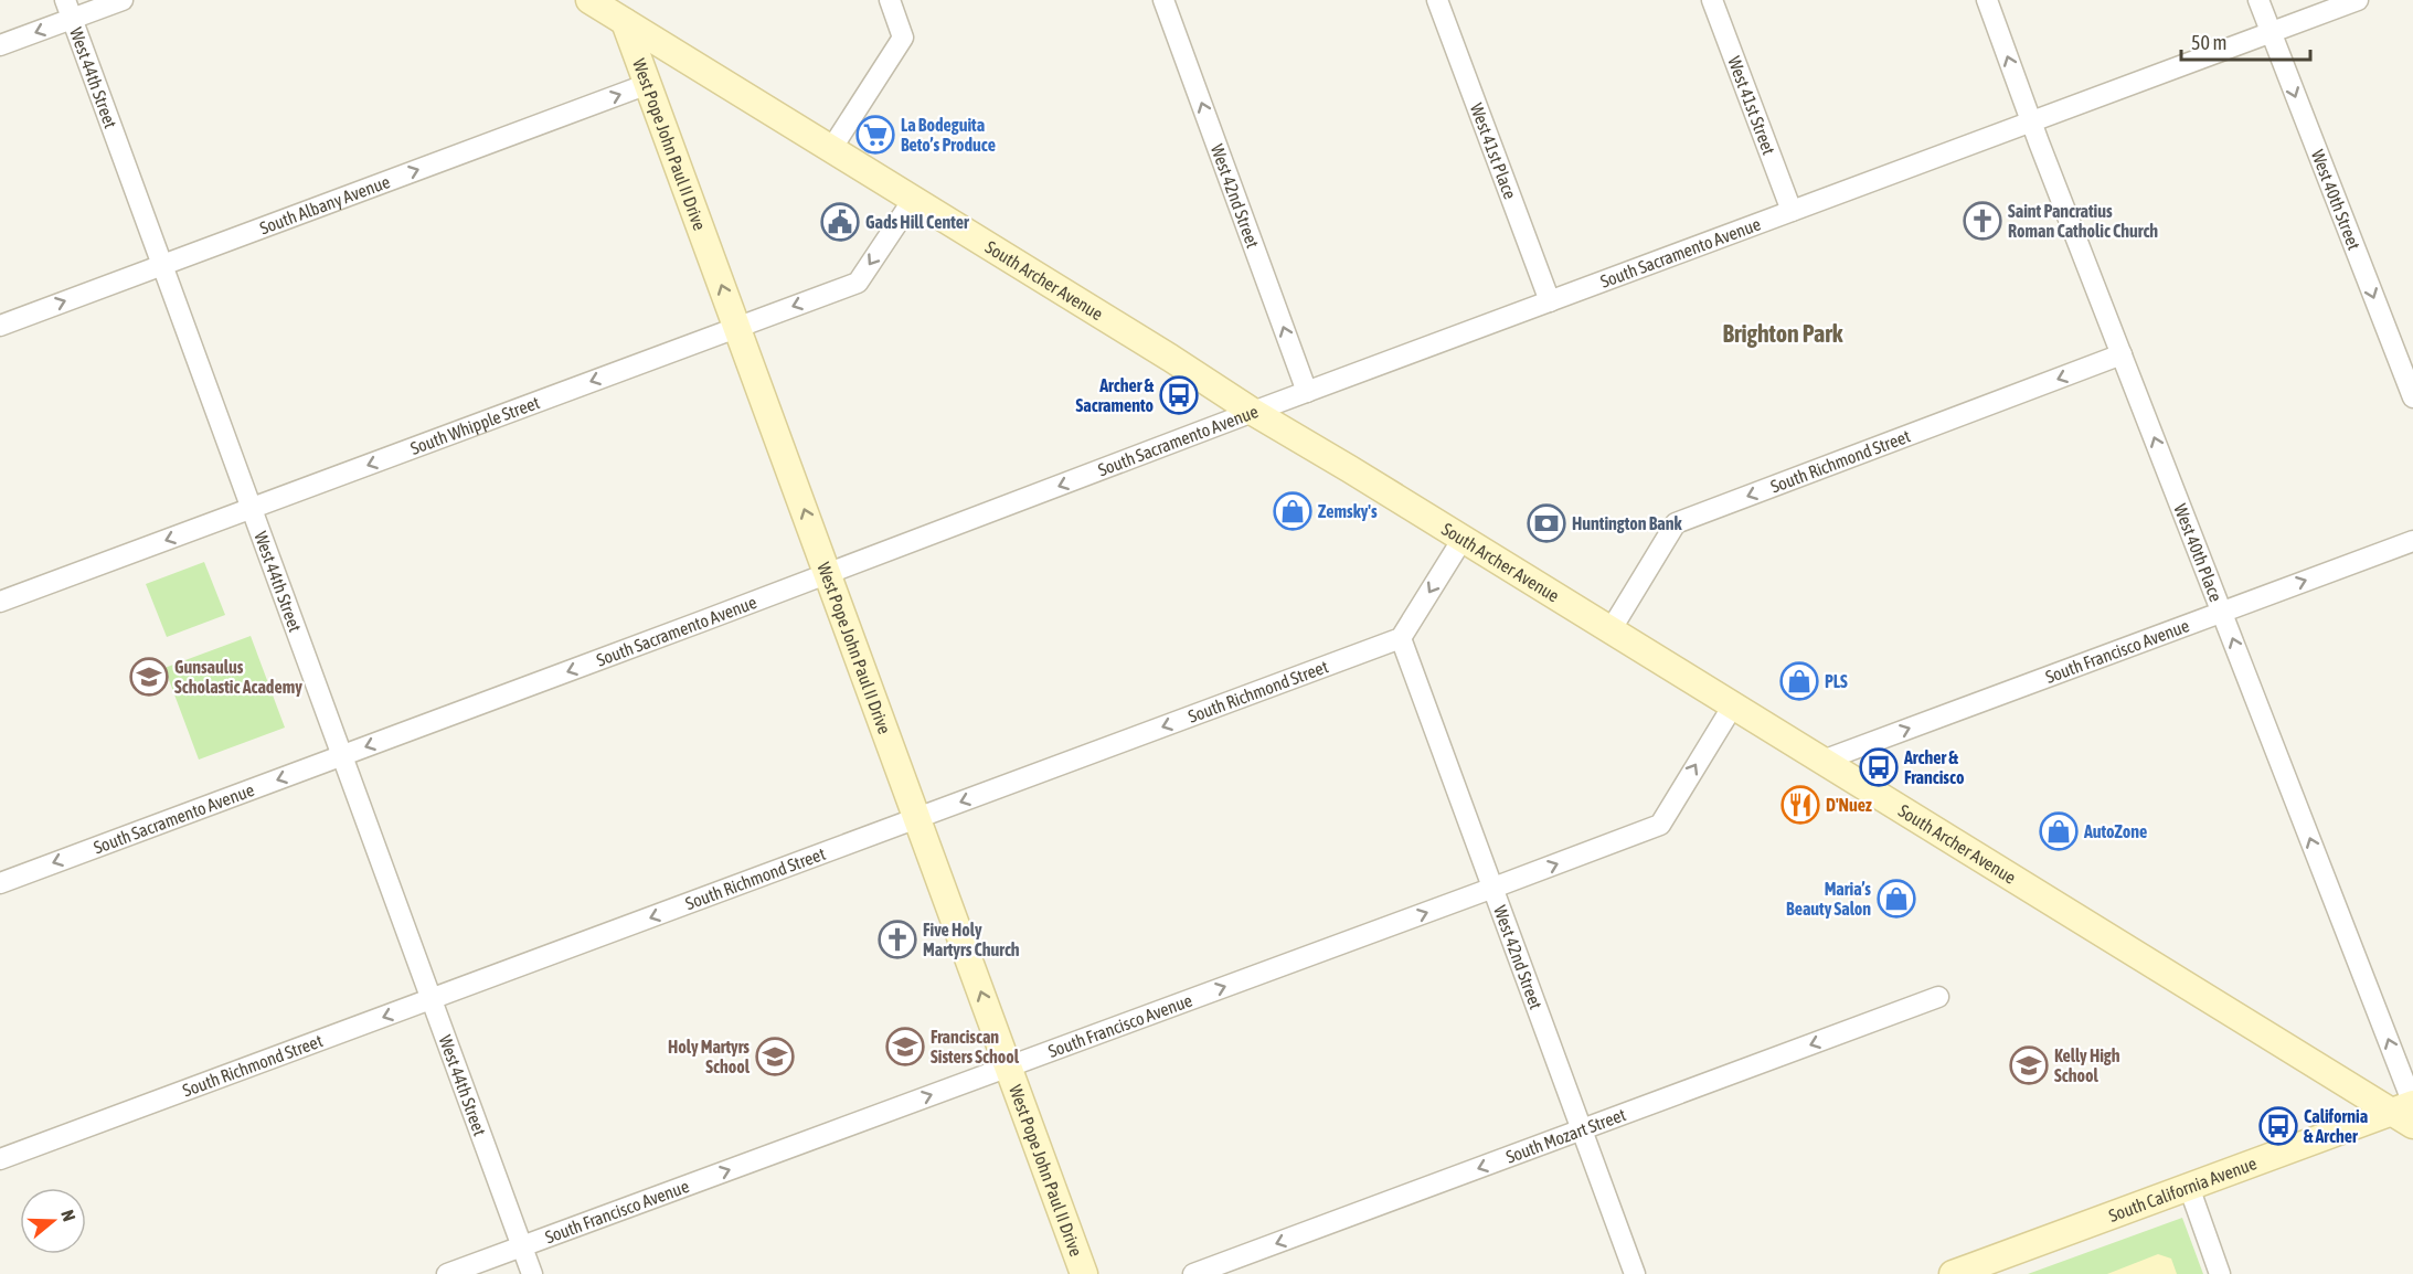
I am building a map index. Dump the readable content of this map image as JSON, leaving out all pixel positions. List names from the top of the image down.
{
  "streets": {
    "main road": ["West Pope John Paul II Drive", "South Archer Avenue", "South California Avenue"],
    "street": [
      "West 44th Street",
      "West 41st Street",
      "West 41st Place",
      "West 42nd Street",
      "West 40th Street",
      "South Albany Avenue",
      "South Sacramento Avenue",
      "South Whipple Street",
      "South Richmond Street",
      "West 40th Place",
      "South Francisco Avenue",
      "South Mozart Street"
    ]
  },
  "crossings": [
    ["West 44th Street", "South Albany Avenue"],
    ["West 44th Street", "South Sacramento Avenue"],
    ["West 44th Street", "South Whipple Street"],
    ["West 44th Street", "South Richmond Street"],
    ["West 44th Street", "South Francisco Avenue"],
    ["West 41st Street", "South Sacramento Avenue"],
    ["West Pope John Paul II Drive", "South Albany Avenue"],
    ["West Pope John Paul II Drive", "South Sacramento Avenue"],
    ["West Pope John Paul II Drive", "South Archer Avenue"],
    ["West Pope John Paul II Drive", "South Whipple Street"],
    ["West Pope John Paul II Drive", "South Richmond Street"],
    ["West Pope John Paul II Drive", "South Francisco Avenue"],
    ["West 41st Place", "South Sacramento Avenue"],
    ["West 42nd Street", "South Sacramento Avenue"],
    ["West 42nd Street", "South Richmond Street"],
    ["West 42nd Street", "South Francisco Avenue"],
    ["West 42nd Street", "South Mozart Street"],
    ["West 40th Street", "South Sacramento Avenue"],
    ["South Sacramento Avenue", "South Archer Avenue"],
    ["South Sacramento Avenue", "West 40th Place"],
    ["South Archer Avenue", "South Whipple Street"],
    ["South Archer Avenue", "South Richmond Street"],
    ["South Archer Avenue", "West 40th Place"],
    ["South Archer Avenue", "South Francisco Avenue"],
    ["South Archer Avenue", "South California Avenue"],
    ["South Richmond Street", "West 40th Place"],
    ["West 40th Place", "South Francisco Avenue"],
    ["West 40th Place", "South California Avenue"]
  ],
  "one_way": [
    "West Pope John Paul II Drive",
    "West 42nd Street",
    "West 40th Street",
    "South Albany Avenue",
    "South Sacramento Avenue",
    "South Whipple Street",
    "South Richmond Street",
    "West 40th Place",
    "South Francisco Avenue",
    "South Mozart Street"
  ],
  "districts": ["Brighton Park"],
  "places": {
    "supermarket": ["La Bodeguita Beto’s Produce"],
    "church": ["Saint Pancratius Roman Catholic Church", "Five Holy Martyrs Church"],
    "public building": ["Gads Hill Center"],
    "bus stop": ["Archer & Sacramento", "Archer & Francisco", "California & Archer"],
    "shop": [
      "Zemsky's",
      "PLS",
      "AutoZone",
      "Maria’s Beauty Salon"
    ],
    "bank": ["Huntington Bank"],
    "school or university": [
      "Gunsaulus Scholastic Academy",
      "Franciscan Sisters School",
      "Holy Martyrs School",
      "Kelly High School"
    ],
    "restaurant": ["D'Nuez"]
  },
  "scale_bar": "50 m",
  "north": "right"
}
